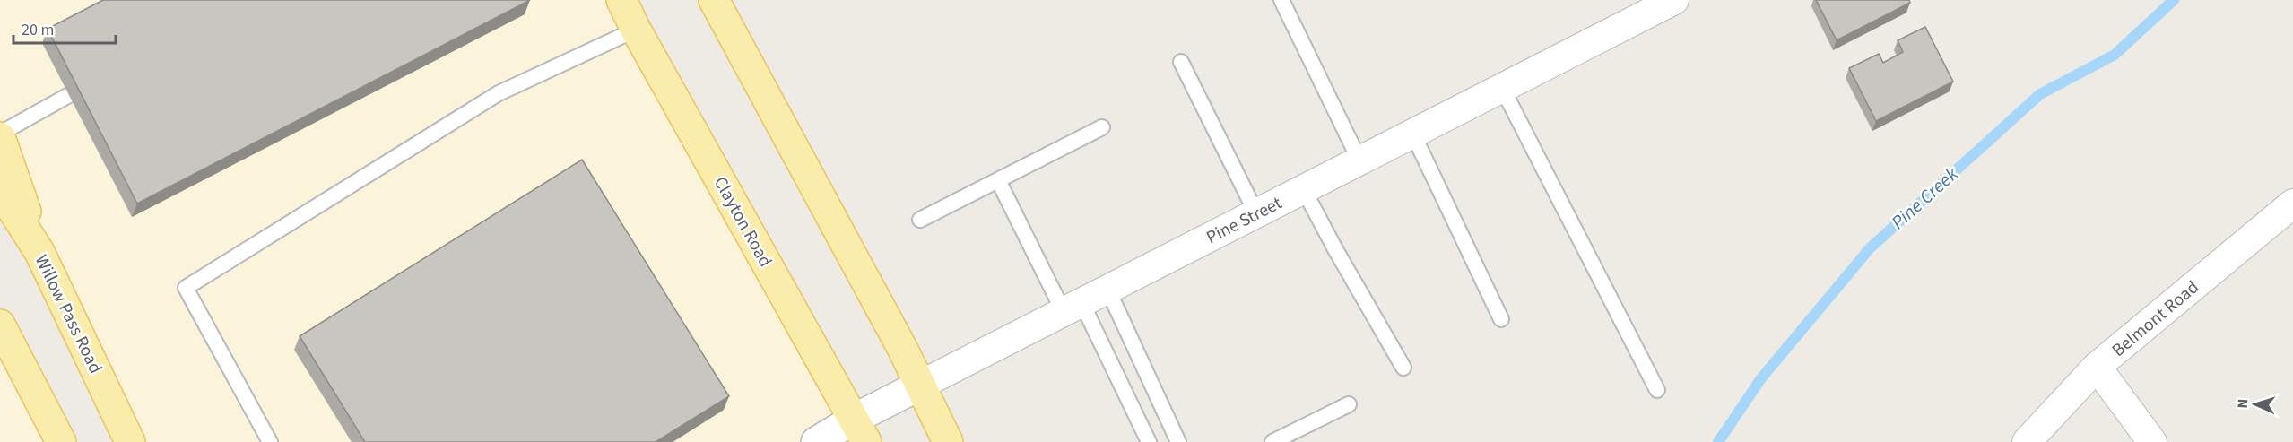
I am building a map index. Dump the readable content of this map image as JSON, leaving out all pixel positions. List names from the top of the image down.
{
  "streets": {
    "main road": ["Clayton Road", "Willow Pass Road"],
    "street": ["Pine Street", "Belmont Road"]
  },
  "crossings": [
    ["Pine Street", "Clayton Road"]
  ],
  "water": ["Pine Creek"],
  "scale_bar": "20 m",
  "north": "left"
}
